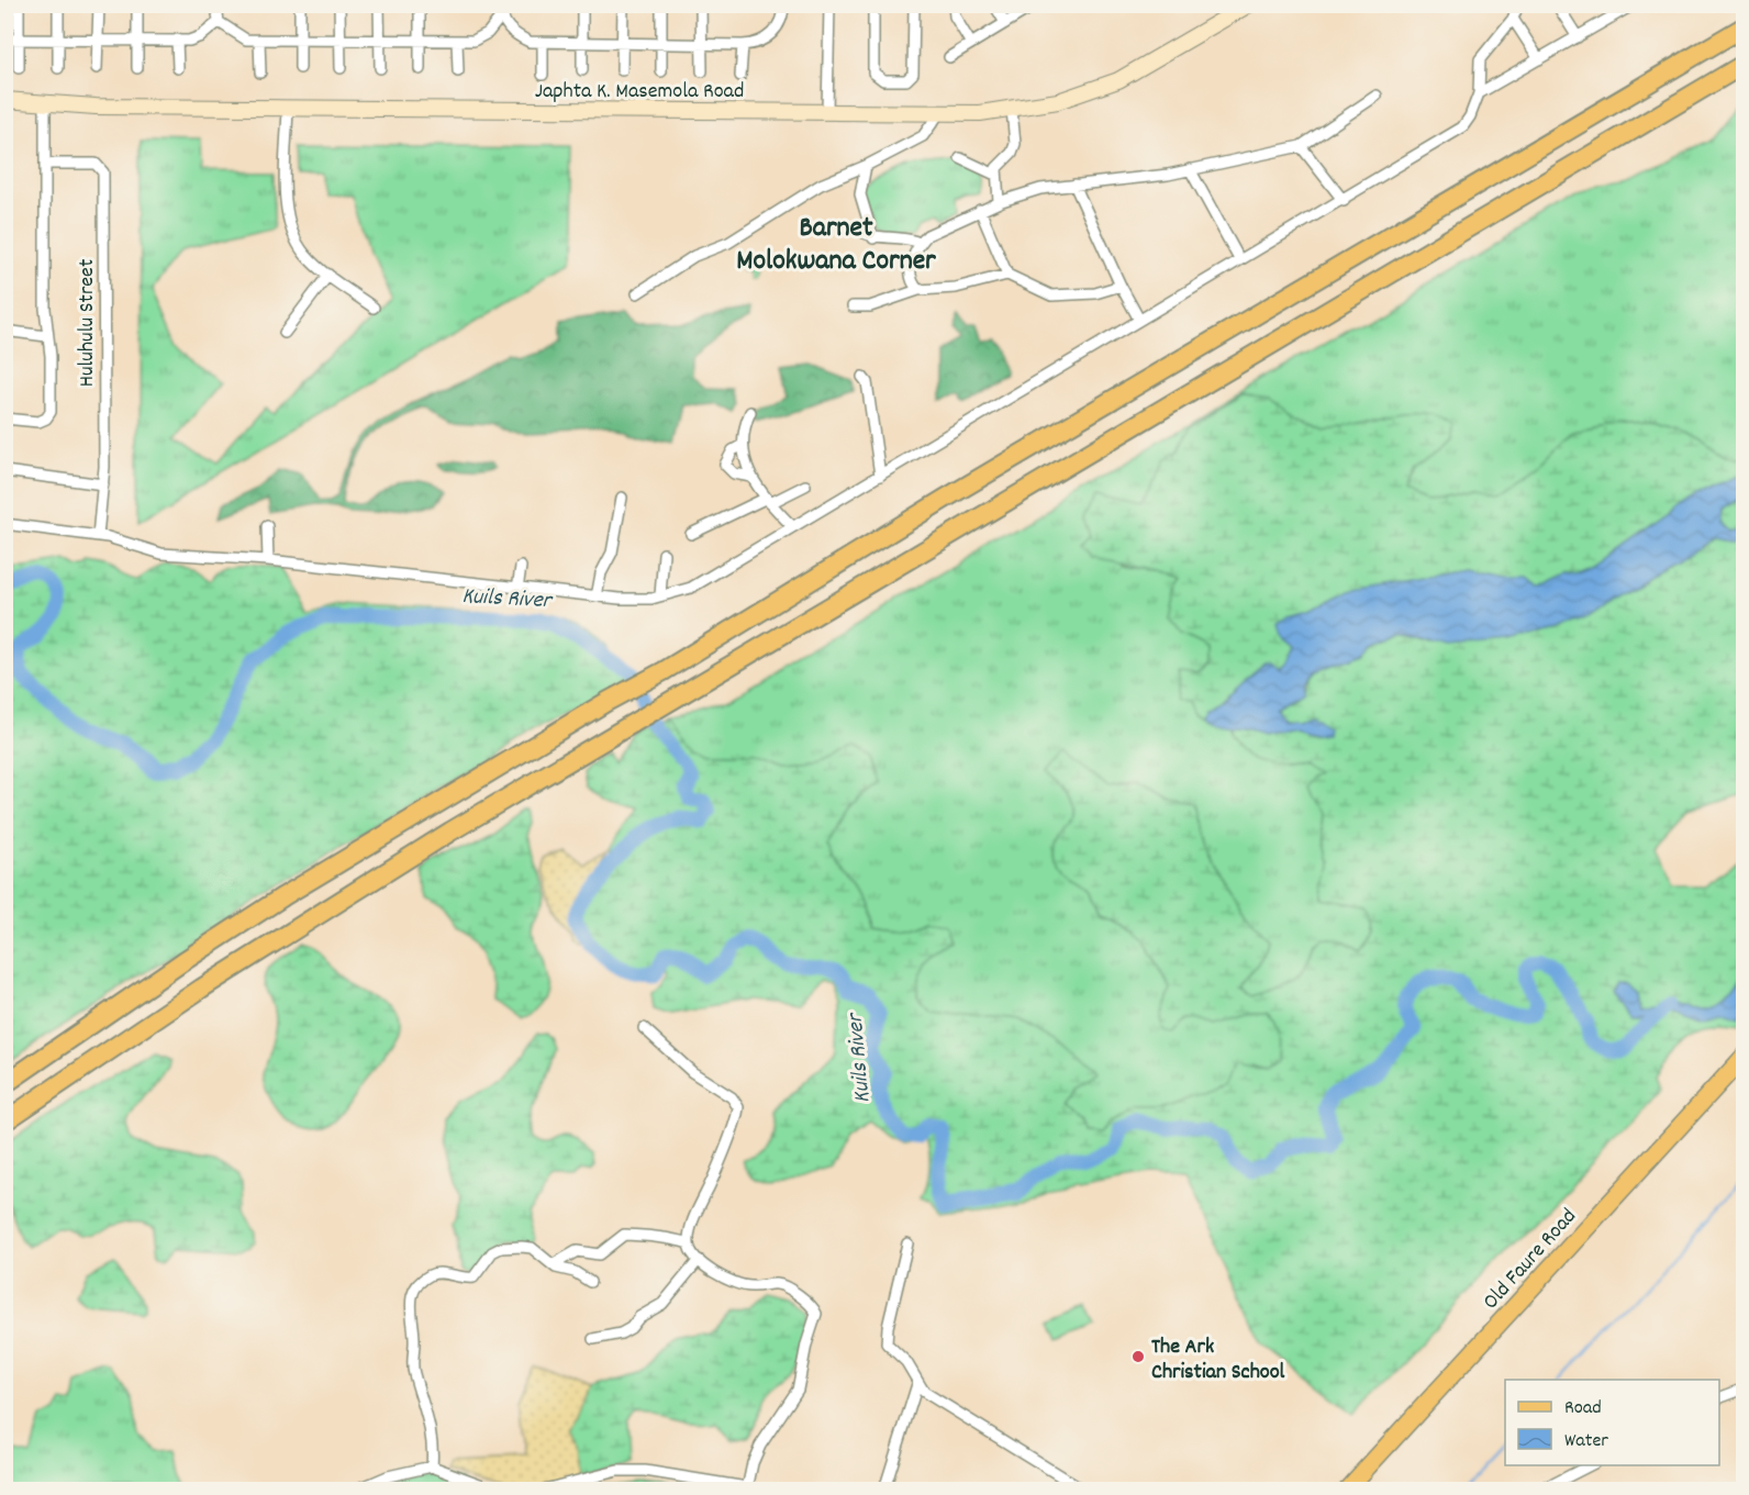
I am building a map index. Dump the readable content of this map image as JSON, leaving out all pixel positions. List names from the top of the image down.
{
  "streets": {
    "main road": ["Japhta K. Masemola Road", "Old Faure Road"],
    "street": ["Huluhulu Street"]
  },
  "districts": ["Barnet Molokwana Corner"],
  "water": ["Kuils River"],
  "places": ["The Ark Christian School"],
  "legend": ["Road", "Water"]
}
